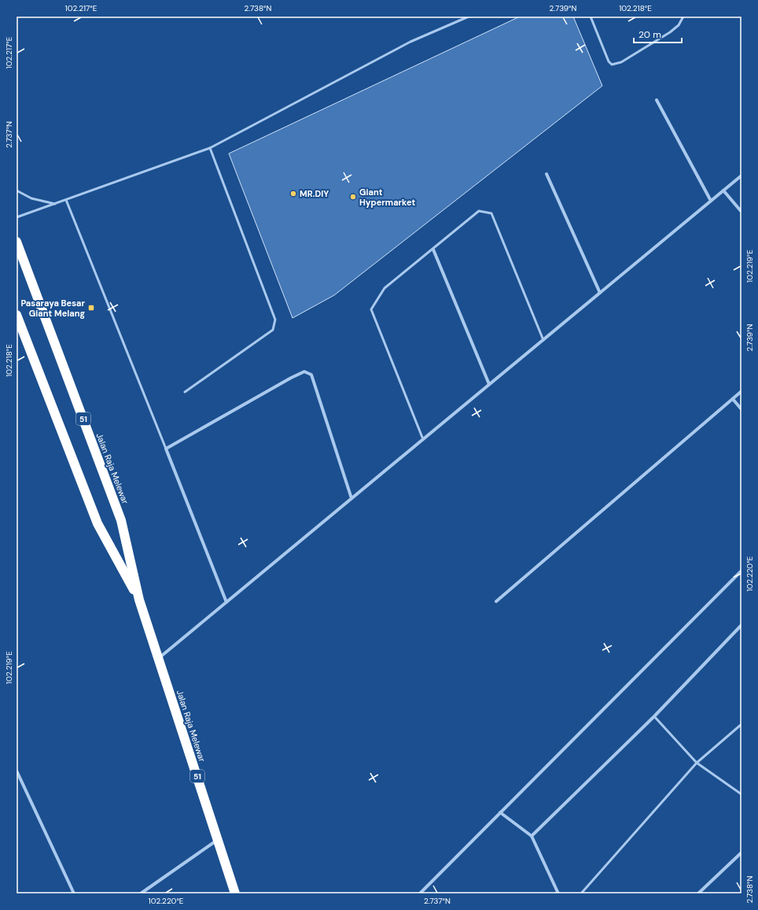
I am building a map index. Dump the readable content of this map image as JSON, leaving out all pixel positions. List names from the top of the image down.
{
  "streets": {
    "highway": ["51", "Jalan Raja Melewar"]
  },
  "places": {
    "other": ["MR.DIY", "Giant Hypermarket"],
    "transit": ["Pasaraya Besar Giant Melang"]
  },
  "scale_bar": "20 m",
  "coordinates": [
    "102.217°E",
    "2.738°N",
    "2.739°N",
    "102.218°E",
    "2.737°N",
    "102.219°E",
    "102.220°E"
  ]
}
